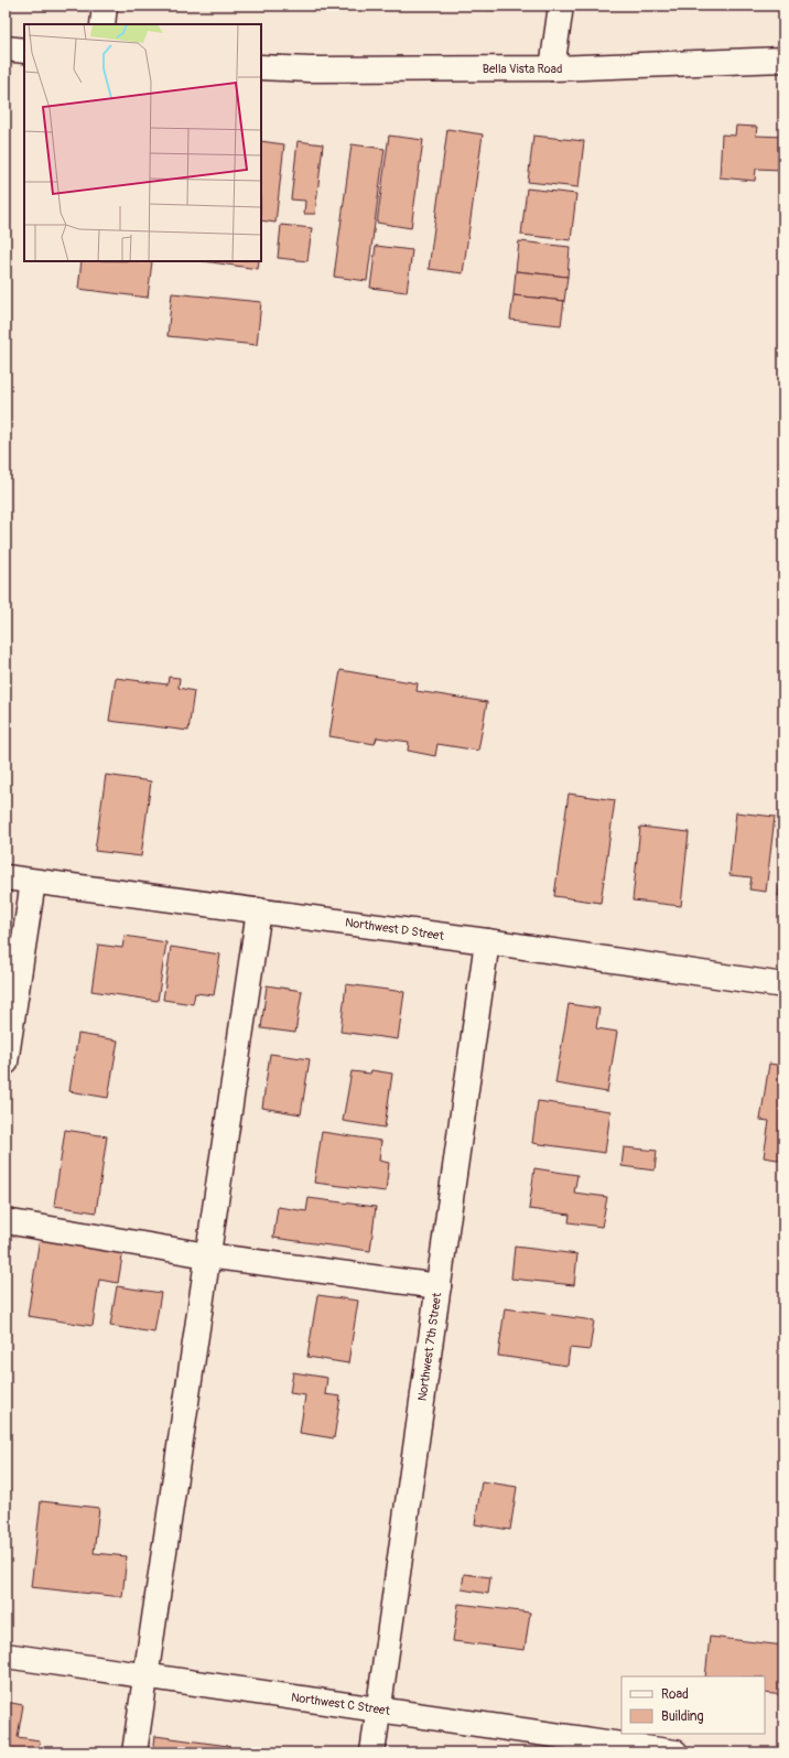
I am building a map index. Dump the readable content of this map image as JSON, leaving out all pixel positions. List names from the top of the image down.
{
  "streets": {
    "street": [
      "Bella Vista Road",
      "Northwest D Street",
      "Northwest 7th Street",
      "Northwest C Street"
    ]
  },
  "crossings": [
    ["Northwest D Street", "Northwest 7th Street"],
    ["Northwest 7th Street", "Northwest C Street"]
  ],
  "legend": ["Road", "Building"]
}
